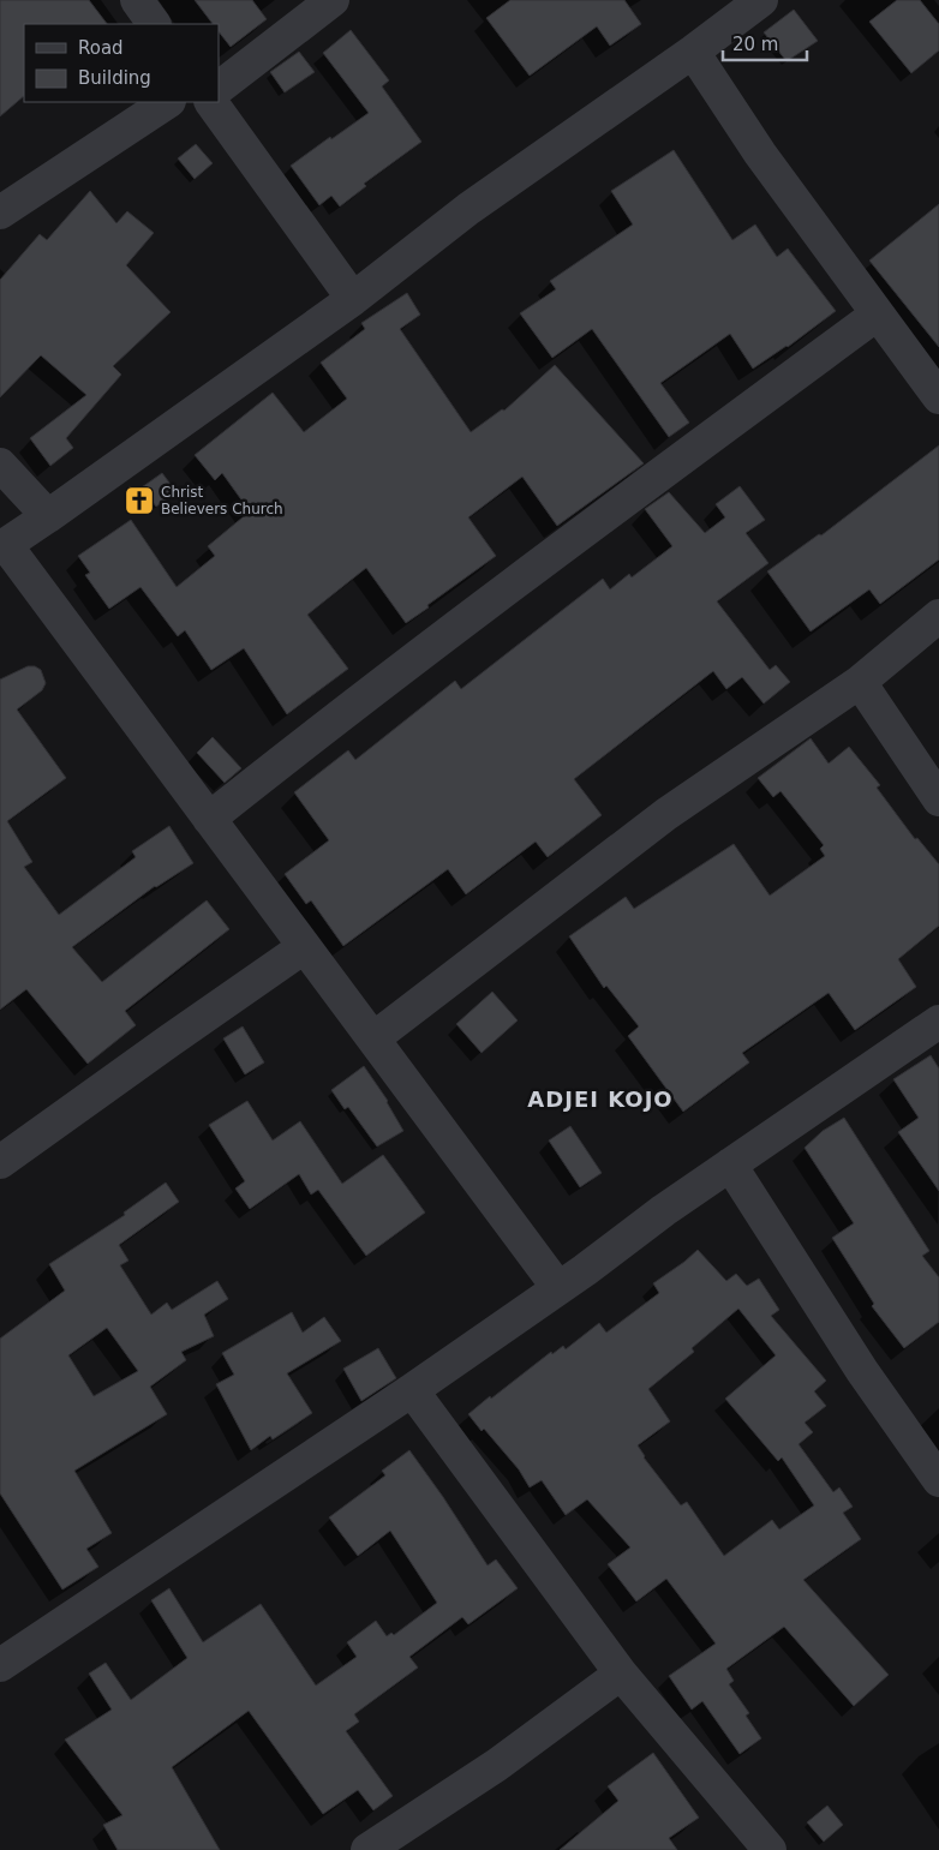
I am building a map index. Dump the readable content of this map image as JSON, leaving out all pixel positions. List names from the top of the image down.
{
  "districts": ["ADJEI KOJO"],
  "places": {
    "church": ["Christ Believers Church"]
  },
  "legend": ["Road", "Building"],
  "scale_bar": "20 m"
}
